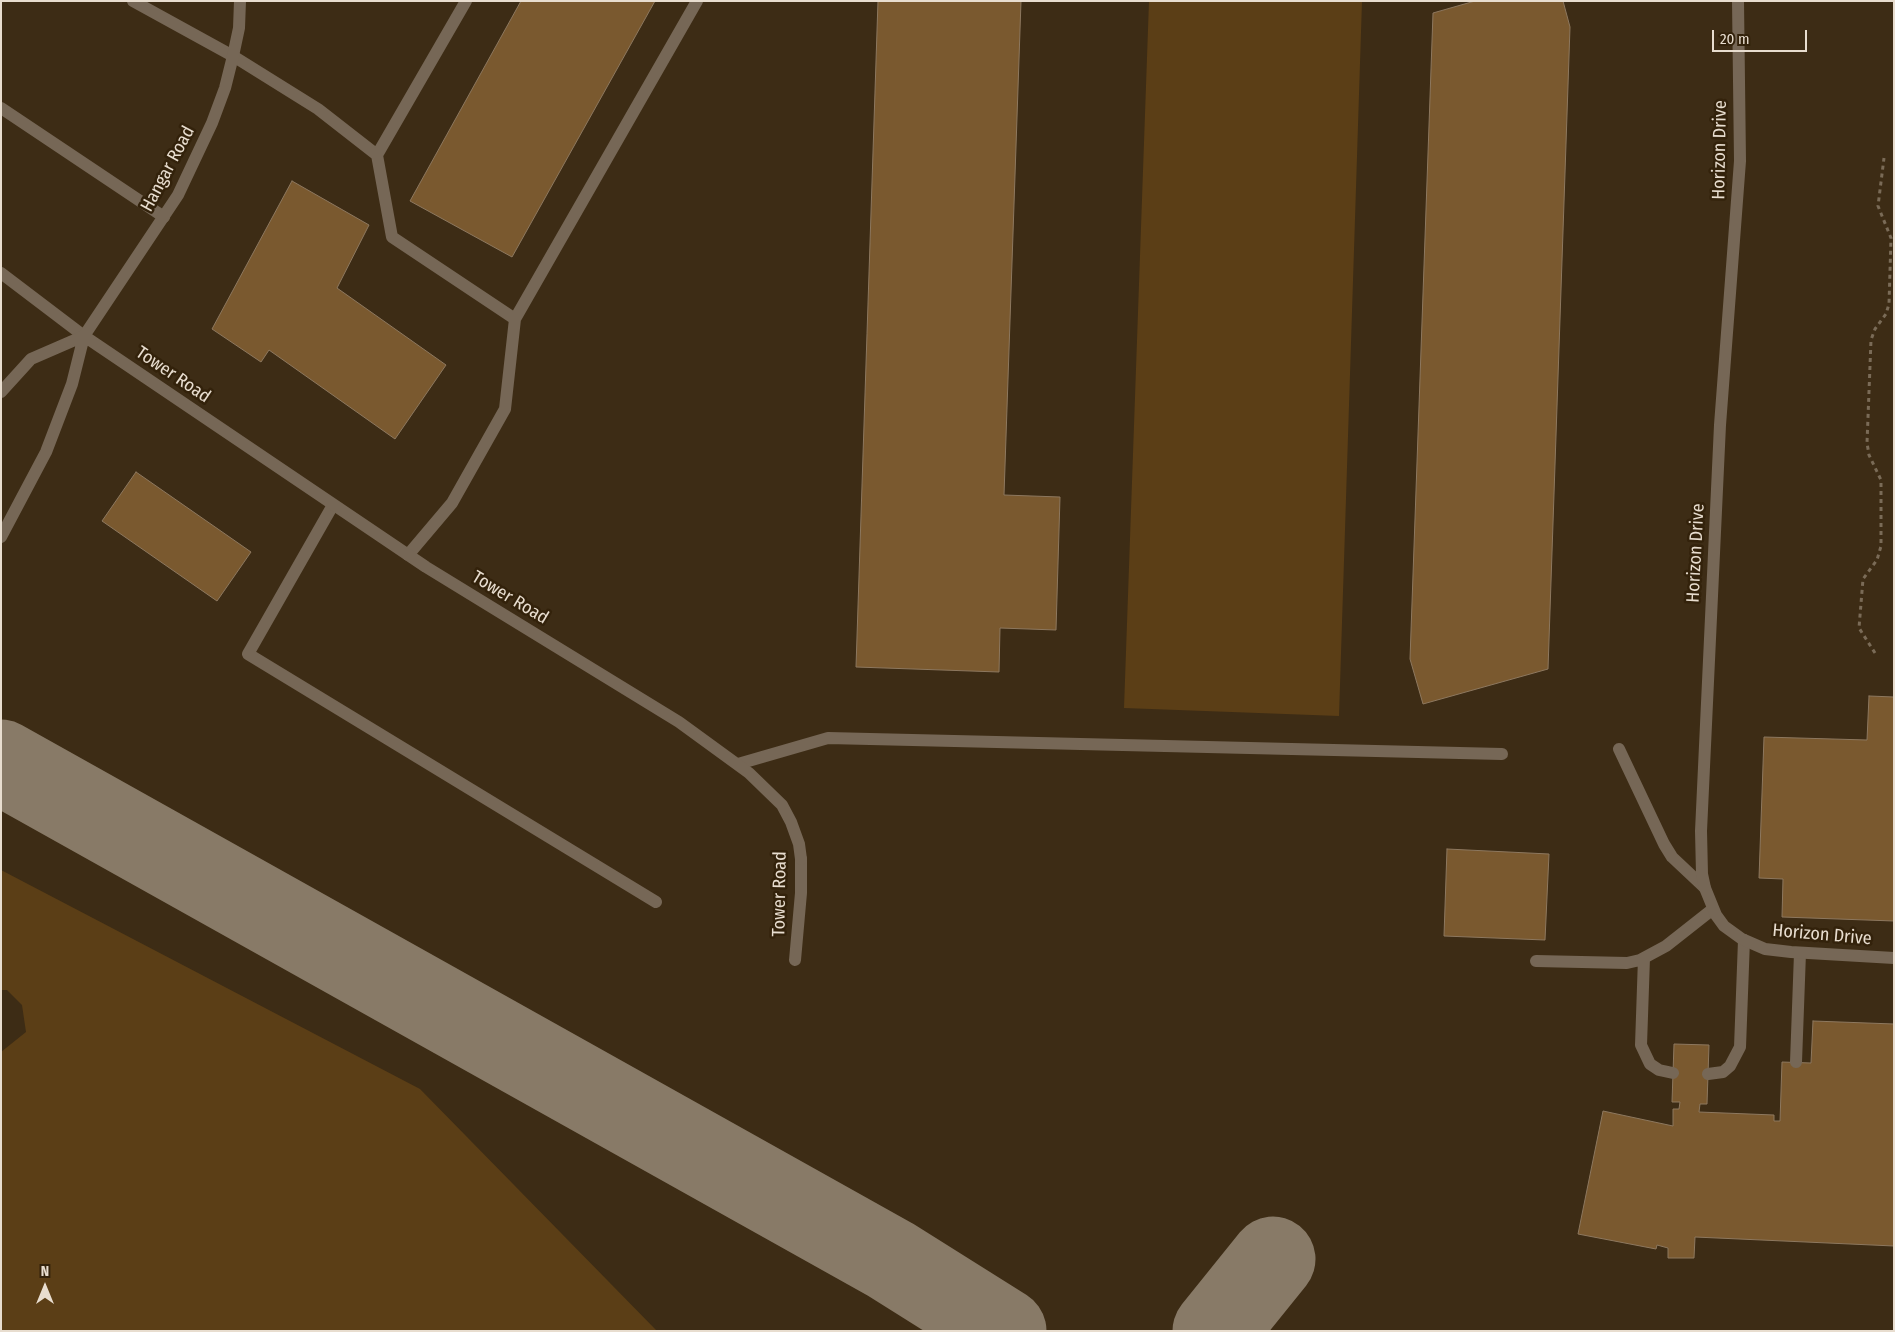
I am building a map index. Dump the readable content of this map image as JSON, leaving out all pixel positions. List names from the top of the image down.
{
  "streets": {
    "street": ["Horizon Drive", "Hangar Road", "Tower Road"]
  },
  "crossings": [
    ["Hangar Road", "Tower Road"]
  ],
  "scale_bar": "20 m",
  "north": "top"
}
